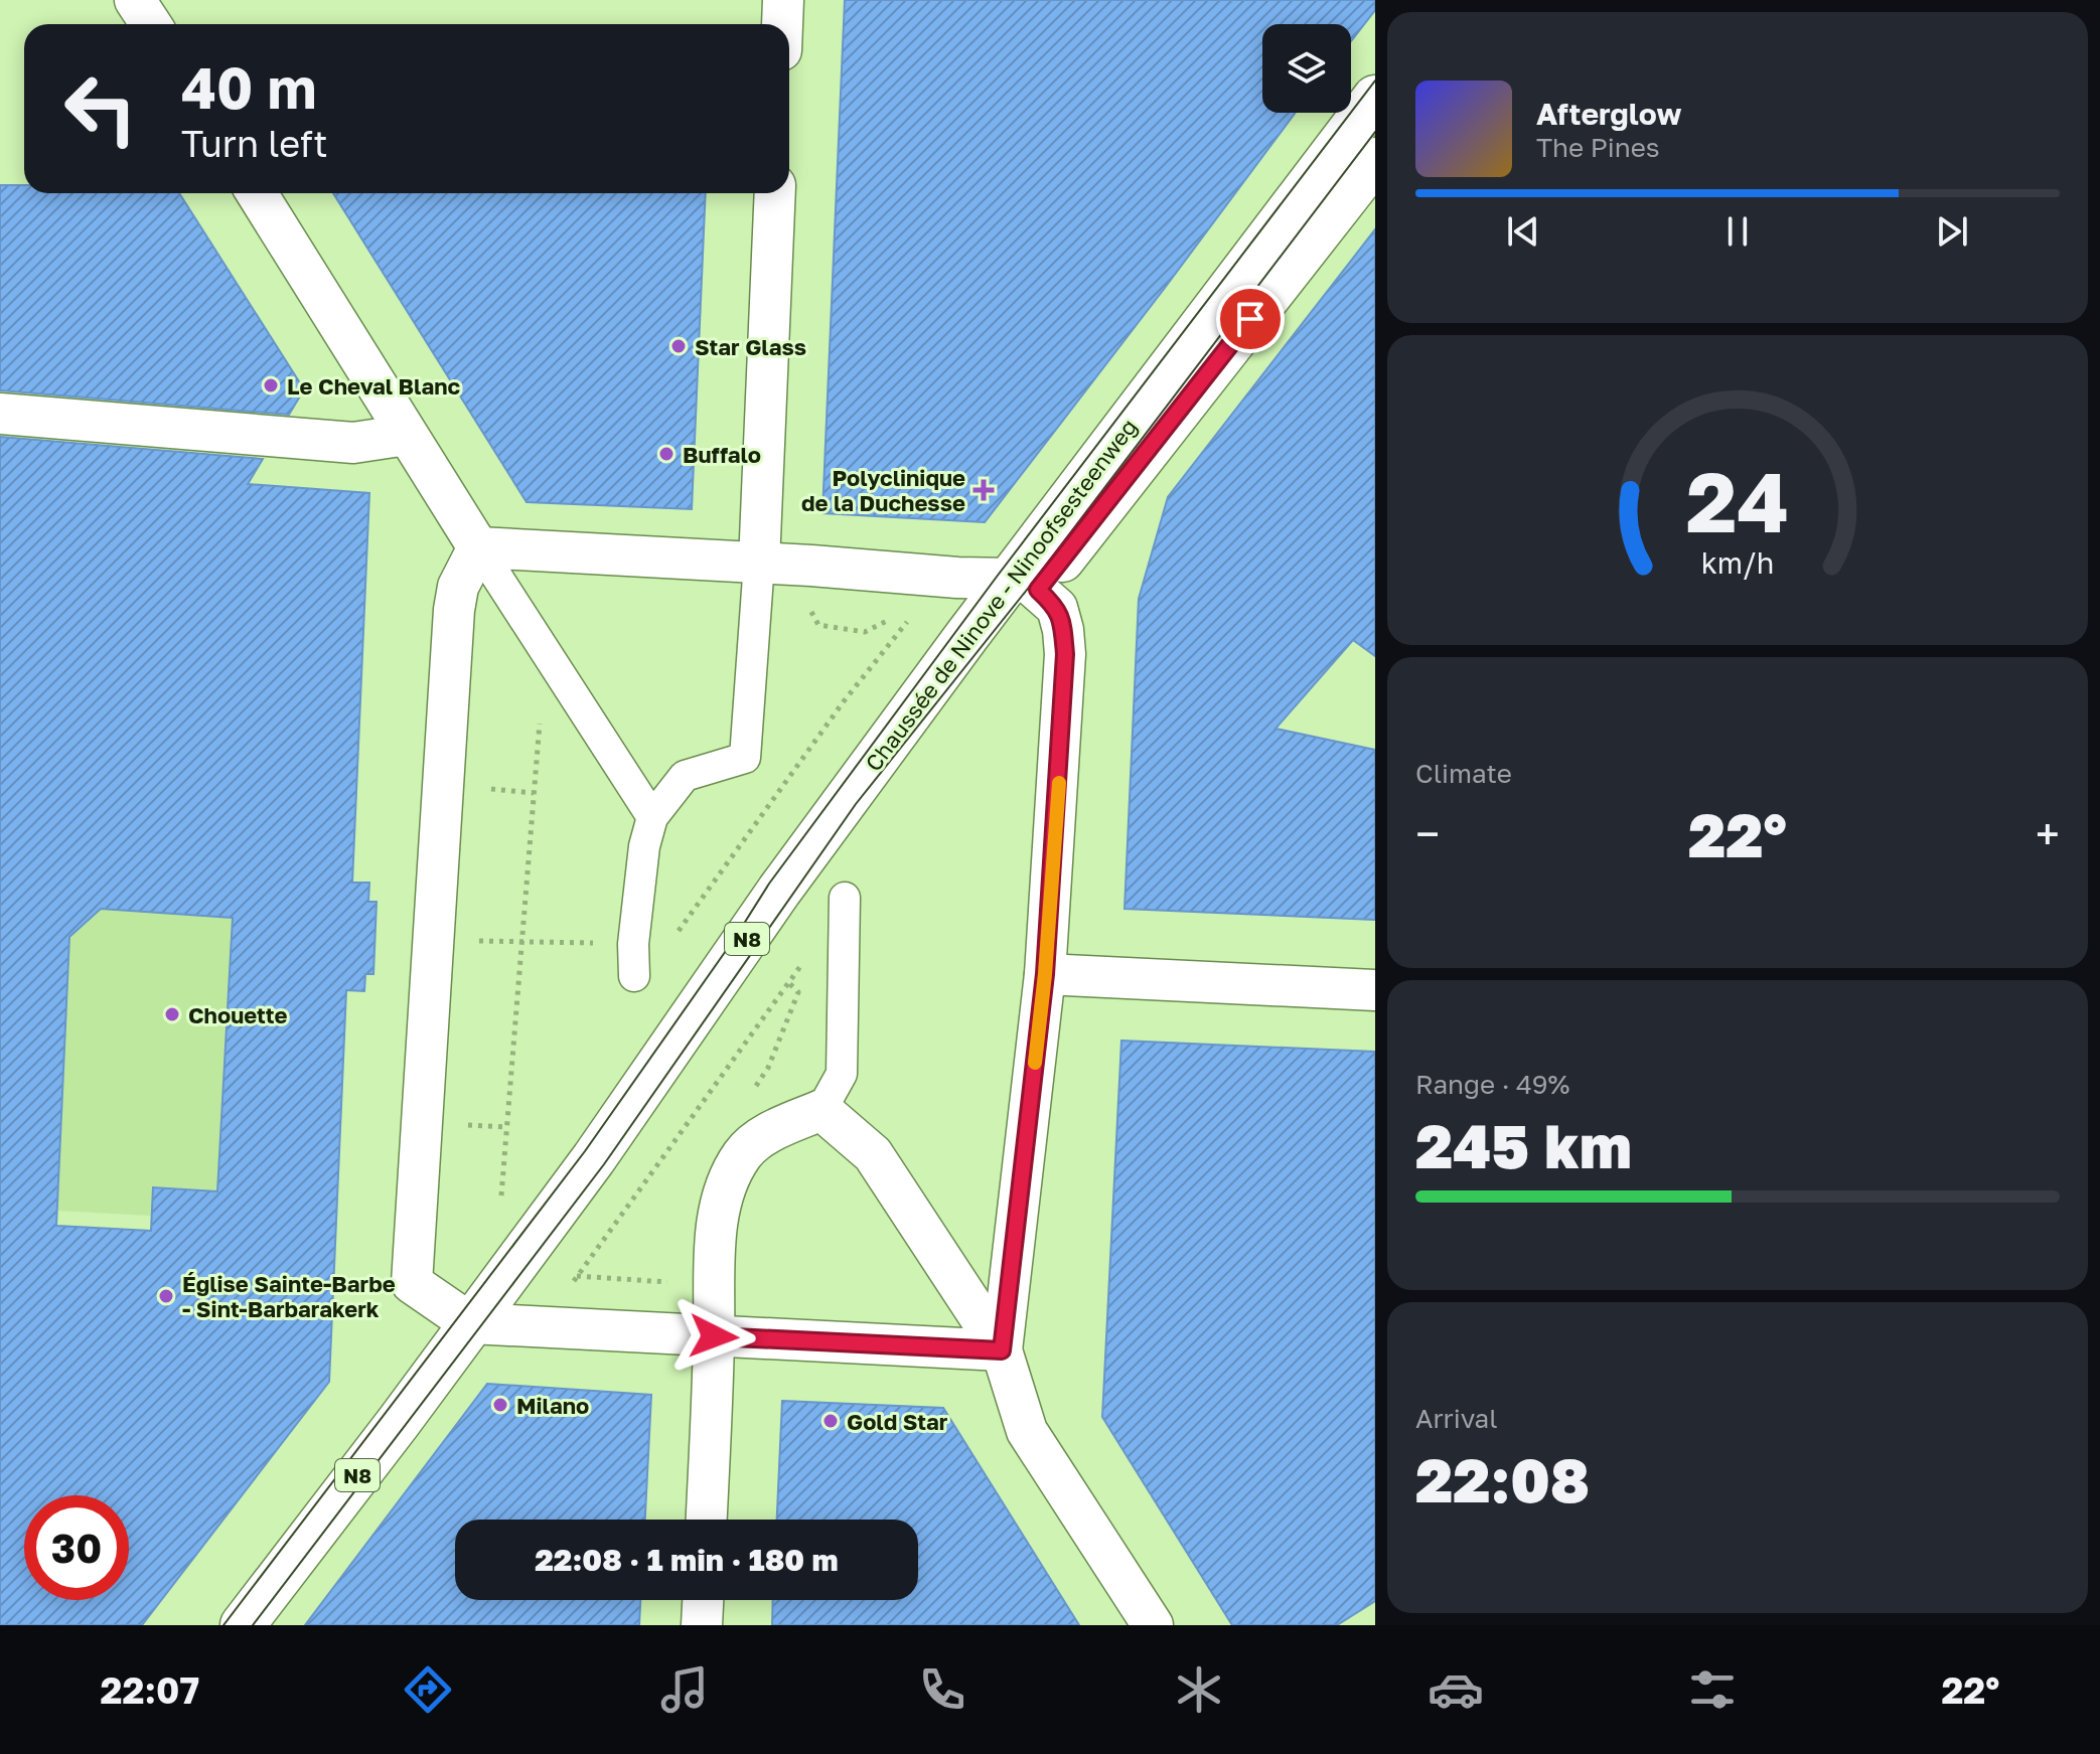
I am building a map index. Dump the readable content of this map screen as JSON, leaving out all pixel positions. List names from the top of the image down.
{
  "streets": {
    "main road": ["Chaussée de Ninove - Ninoofsesteenweg", "N8"]
  },
  "crossings": [
    ["Chaussée de Ninove - Ninoofsesteenweg", "N8"]
  ],
  "places": {
    "other": [
      "Star Glass",
      "Le Cheval Blanc",
      "Buffalo",
      "Chouette",
      "Église Sainte-Barbe - Sint-Barbarakerk",
      "Milano",
      "Gold Star"
    ],
    "health": ["Polyclinique de la Duchesse"]
  },
  "page": {
    "turn": ["40 m", "Turn left"],
    "song": ["Afterglow", "The Pines"],
    "tile": [
      "Climate",
      ["Range · 49%", "245 km"],
      ["Arrival", "22:08"]
    ],
    "heat": ["−", "22°", "+"],
    "limit": "30",
    "trip": "22:08 · 1 min · 180 m",
    "tabs": ["22:07", "22°"],
    "gauge": ["24", "km/h"]
  }
}
